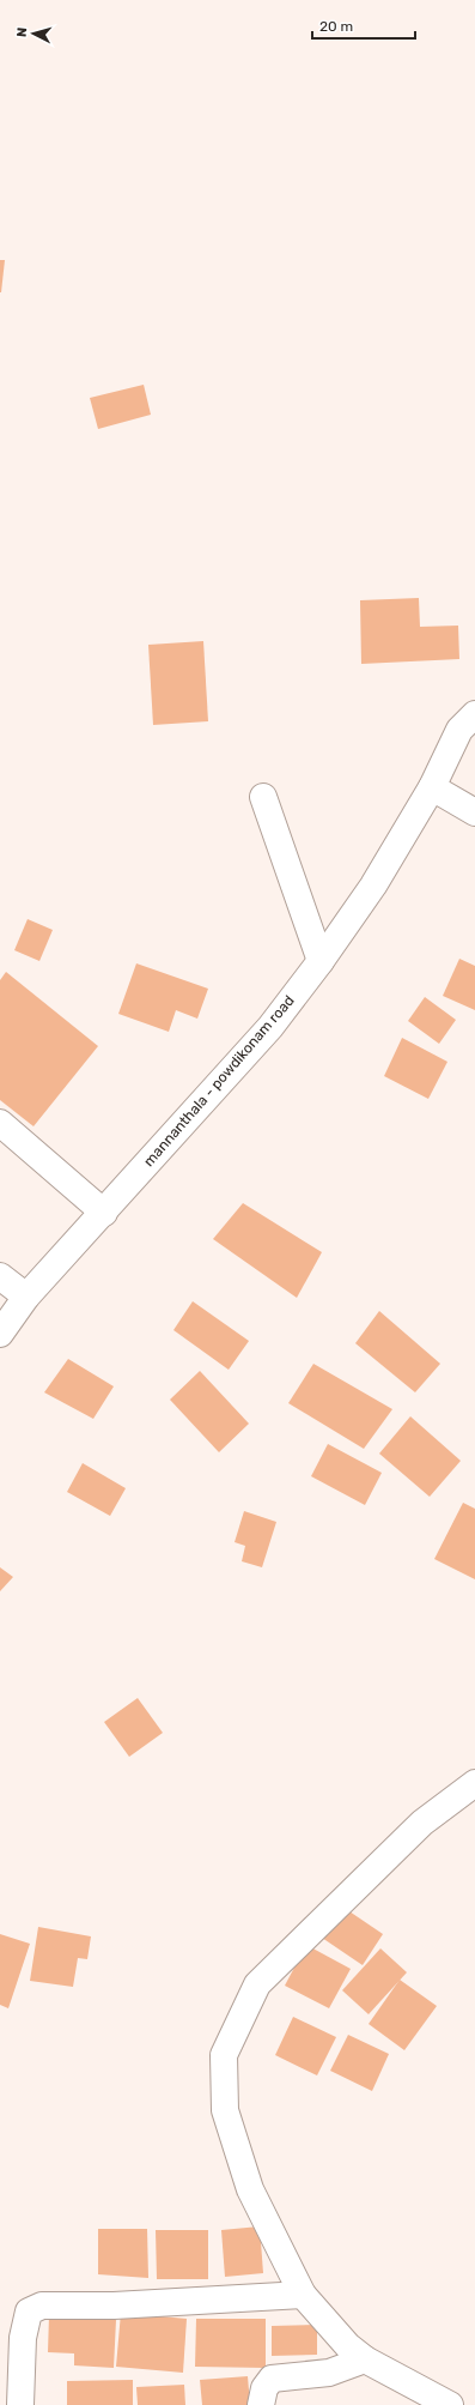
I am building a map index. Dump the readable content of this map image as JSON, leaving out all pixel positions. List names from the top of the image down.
{
  "streets": {
    "street": ["mannanthala - powdikonam road"]
  },
  "scale_bar": "20 m",
  "north": "left"
}
